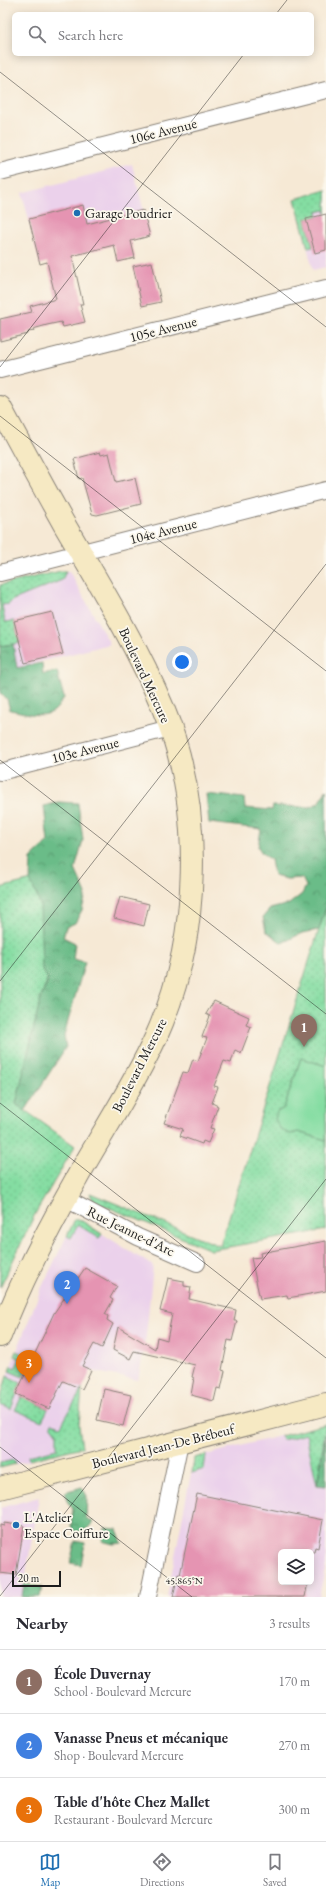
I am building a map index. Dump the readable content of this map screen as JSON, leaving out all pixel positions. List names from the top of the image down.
{
  "streets": {
    "street": [
      "106e Avenue",
      "105e Avenue",
      "104e Avenue",
      "Boulevard Mercure",
      "103e Avenue",
      "Rue Jeanne-d'Arc",
      "Boulevard Jean-De Brébeuf"
    ]
  },
  "crossings": [
    ["104e Avenue", "Boulevard Mercure"],
    ["Boulevard Mercure", "103e Avenue"],
    ["Boulevard Mercure", "Rue Jeanne-d'Arc"]
  ],
  "places": ["Garage Poudrier", "L'Atelier Espace Coiffure"],
  "scale_bar": "20 m",
  "page": {
    "search": "Search here",
    "pins": ["1", "2", "3"],
    "scale": "20 m",
    "heading": ["Nearby", "3 results"],
    "list": [
      {
        "mark": "1",
        "name": "École Duvernay",
        "note": "School · Boulevard Mercure",
        "value": "170 m"
      },
      {
        "mark": "2",
        "name": "Vanasse Pneus et mécanique",
        "note": "Shop · Boulevard Mercure",
        "value": "270 m"
      },
      {
        "mark": "3",
        "name": "Table d'hôte Chez Mallet",
        "note": "Restaurant · Boulevard Mercure",
        "value": "300 m"
      }
    ],
    "nav": ["Map", "Directions", "Saved"]
  },
  "coordinates": ["45.865°N"]
}
